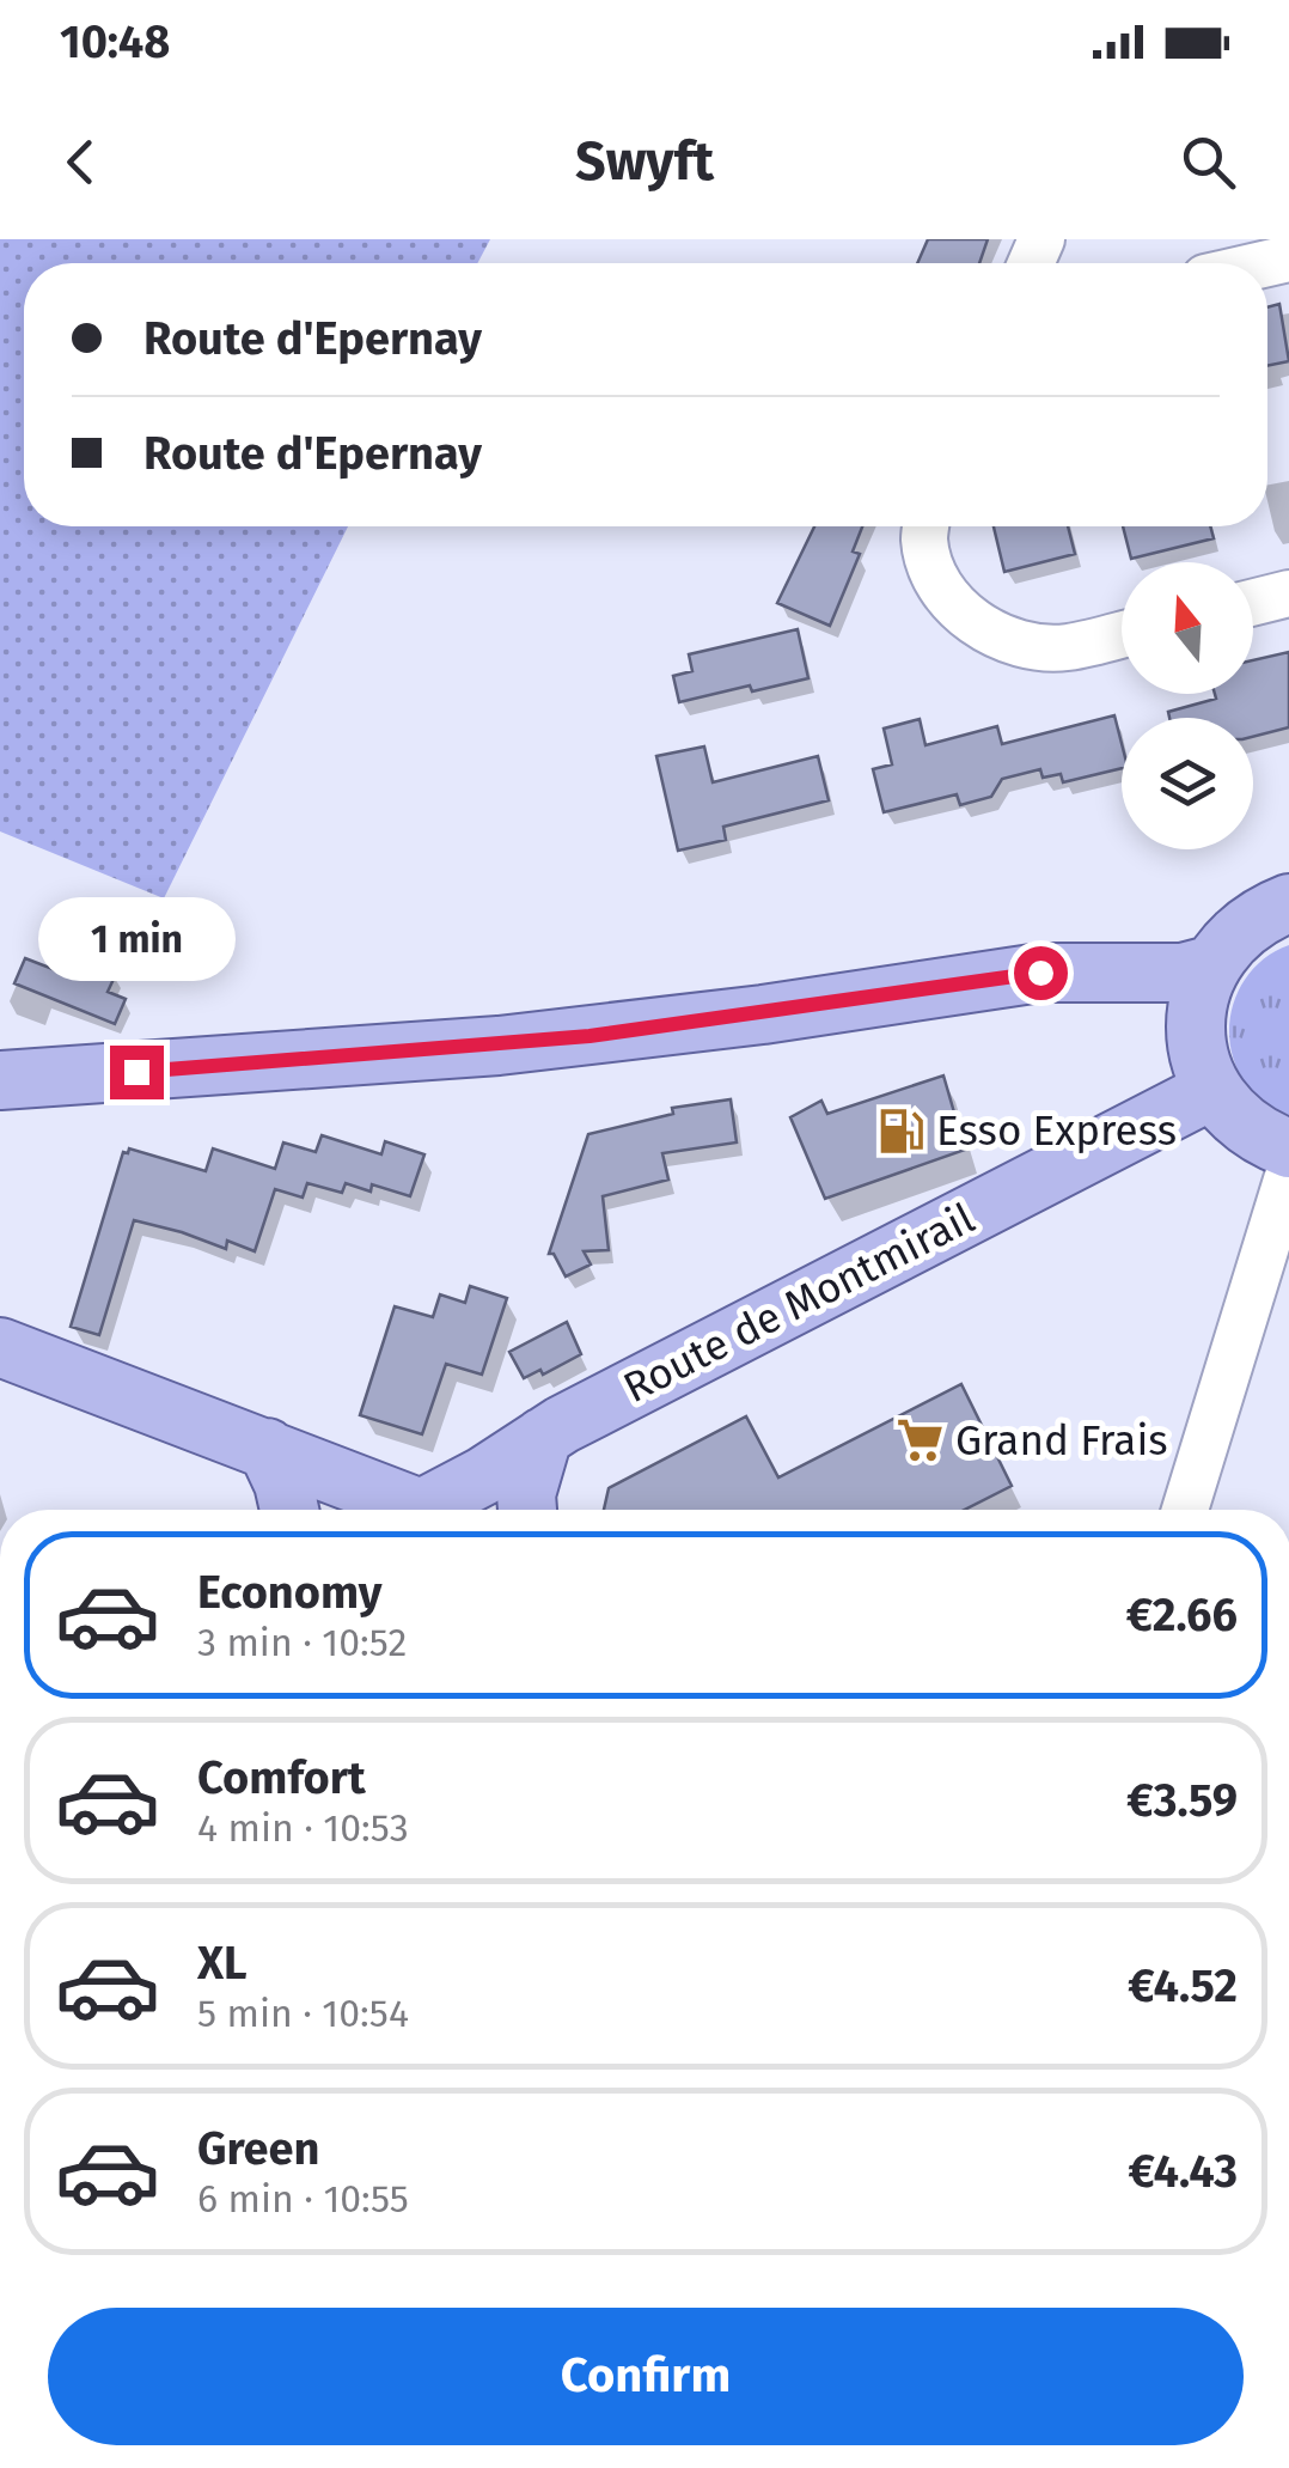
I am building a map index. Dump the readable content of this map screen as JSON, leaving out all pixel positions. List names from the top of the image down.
{
  "streets": {
    "main road": ["Route de Montmirail"]
  },
  "places": {
    "fuel station": ["Esso Express"],
    "supermarket": ["Grand Frais"]
  },
  "north": "top",
  "page": {
    "status": "10:48",
    "header": "Swyft",
    "banner": ["Route d'Epernay", "Route d'Epernay"],
    "bubble": "1 min",
    "list": [
      {
        "name": "Economy",
        "note": "3 min · 10:52",
        "value": "€2.66"
      },
      {
        "name": "Comfort",
        "note": "4 min · 10:53",
        "value": "€3.59"
      },
      {
        "name": "XL",
        "note": "5 min · 10:54",
        "value": "€4.52"
      },
      {
        "name": "Green",
        "note": "6 min · 10:55",
        "value": "€4.43"
      }
    ],
    "buttons": "Confirm"
  }
}
